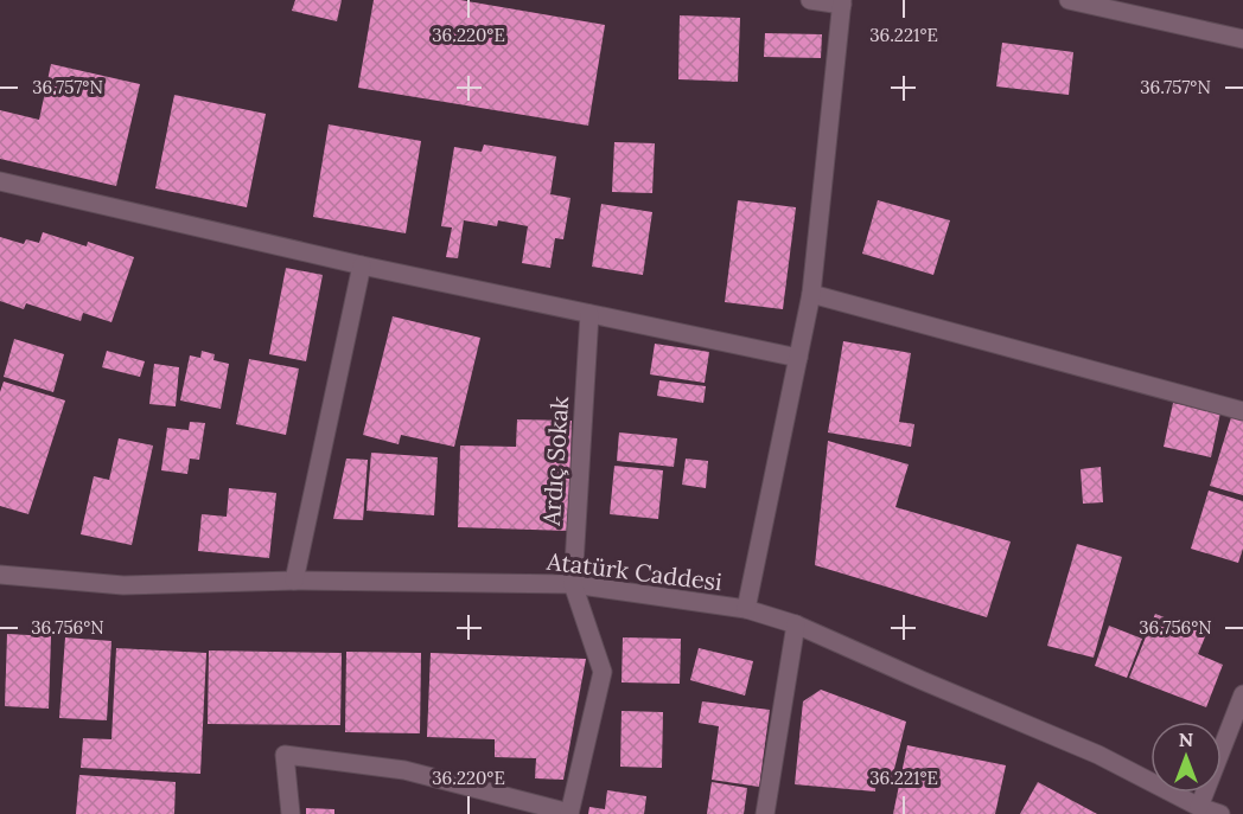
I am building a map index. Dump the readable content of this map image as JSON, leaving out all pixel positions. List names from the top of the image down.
{
  "streets": {
    "street": ["Ardıç Sokak", "Atatürk Caddesi"]
  },
  "crossings": [
    ["Ardıç Sokak", "Atatürk Caddesi"]
  ],
  "north": "top",
  "coordinates": [
    "36.220°E",
    "36.221°E",
    "36.757°N",
    "36.756°N"
  ]
}
